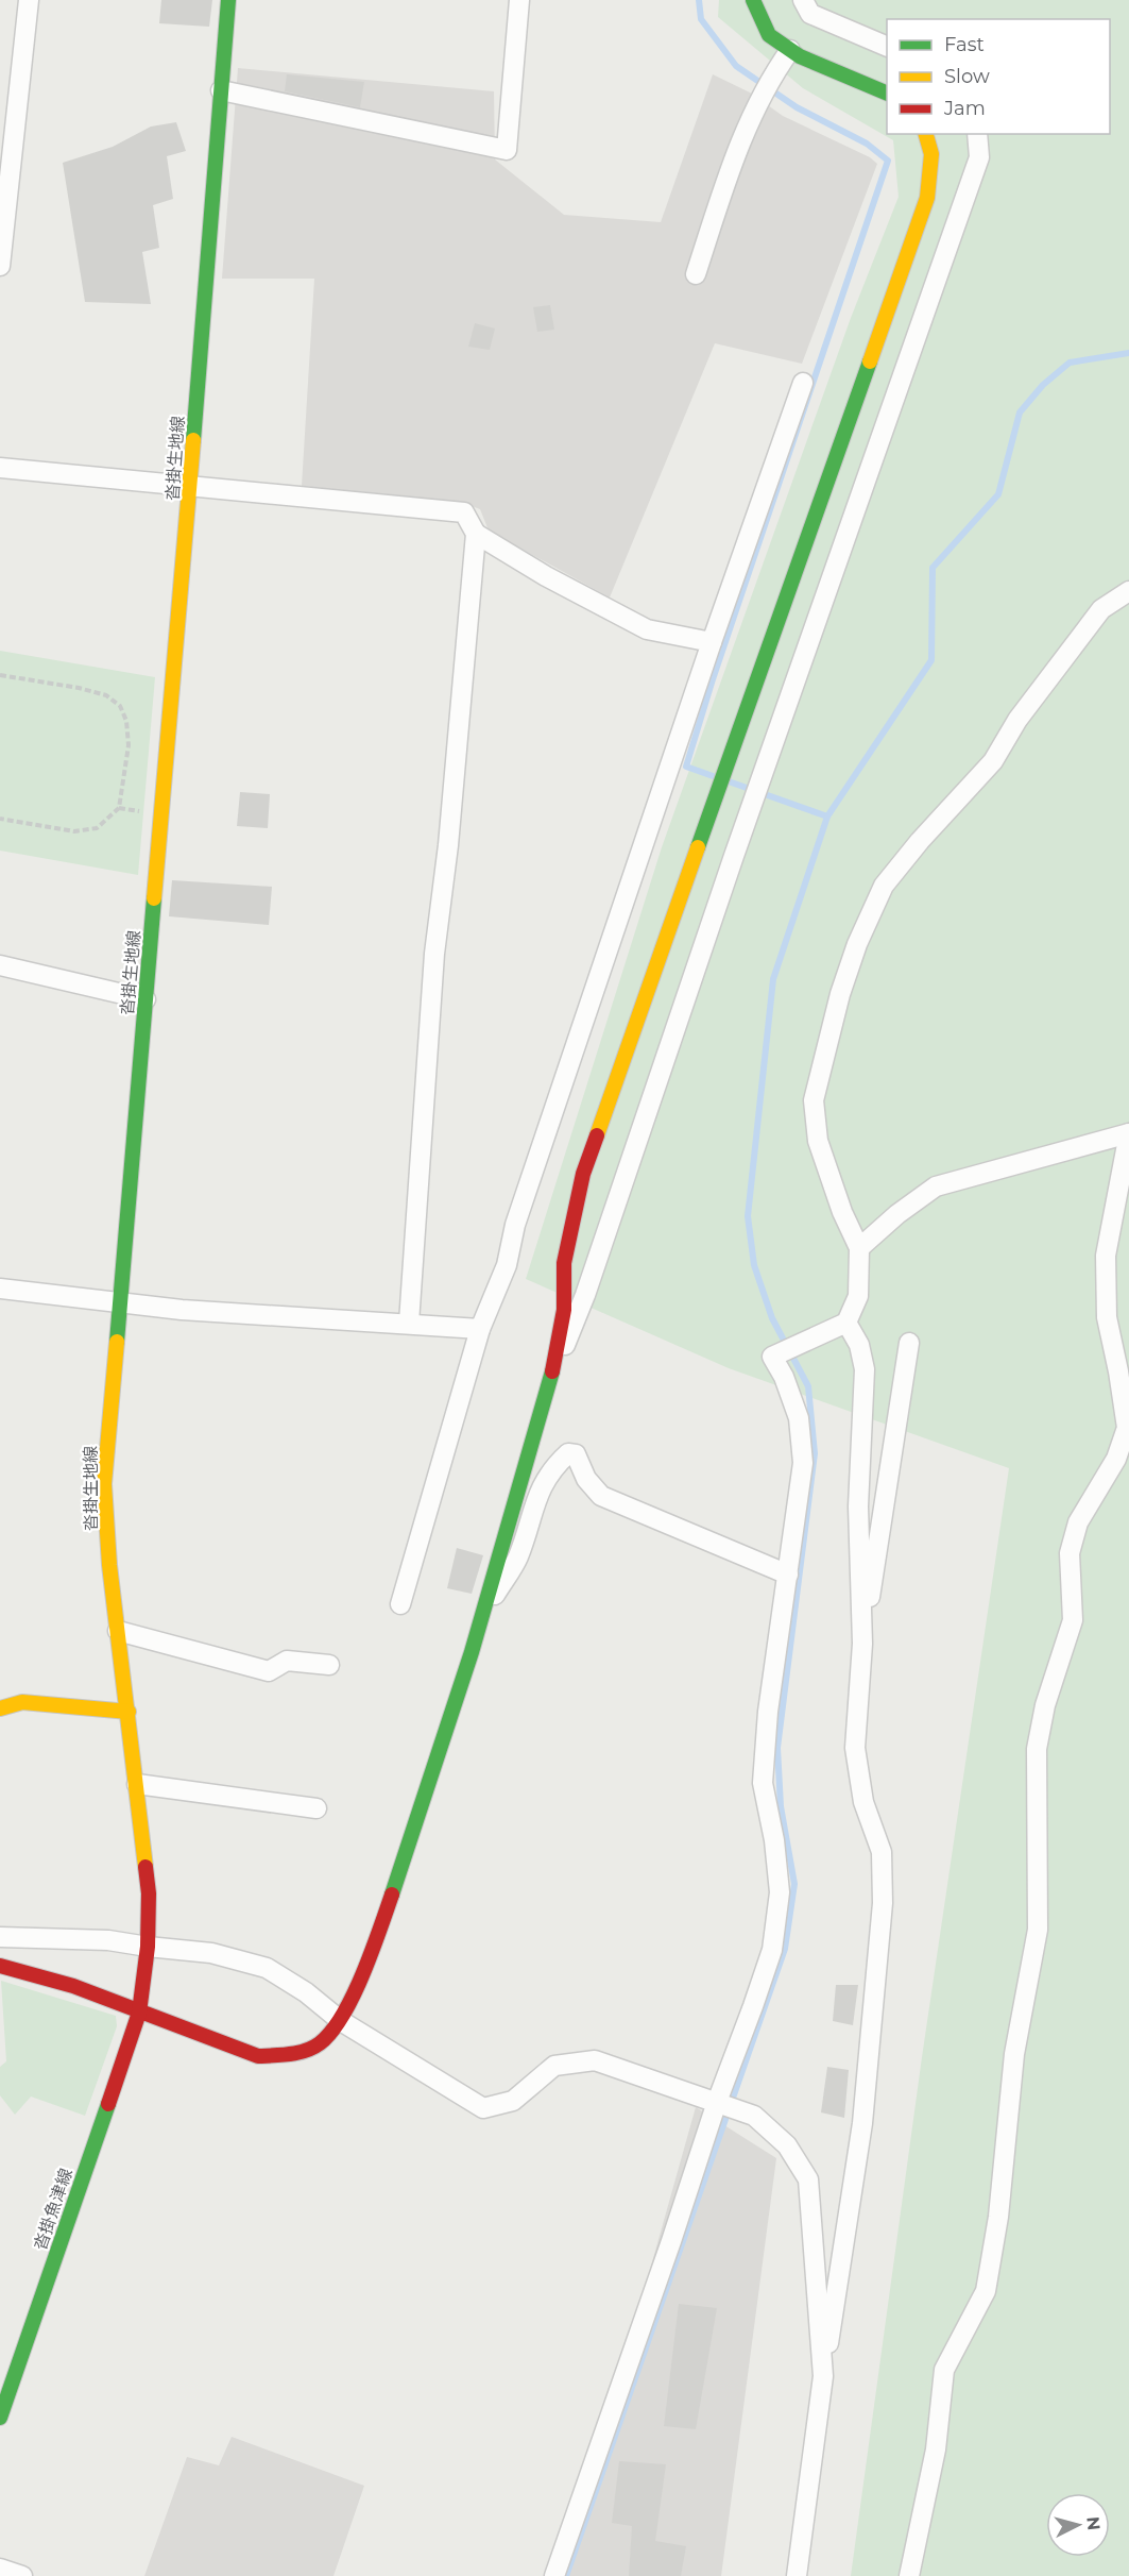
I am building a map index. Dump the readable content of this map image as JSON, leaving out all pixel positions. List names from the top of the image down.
{
  "streets": {
    "main road": ["沓掛生地線", "沓掛魚津線"]
  },
  "crossings": [
    ["沓掛生地線", "沓掛魚津線"]
  ],
  "legend": ["Fast", "Slow", "Jam"],
  "north": "right"
}
